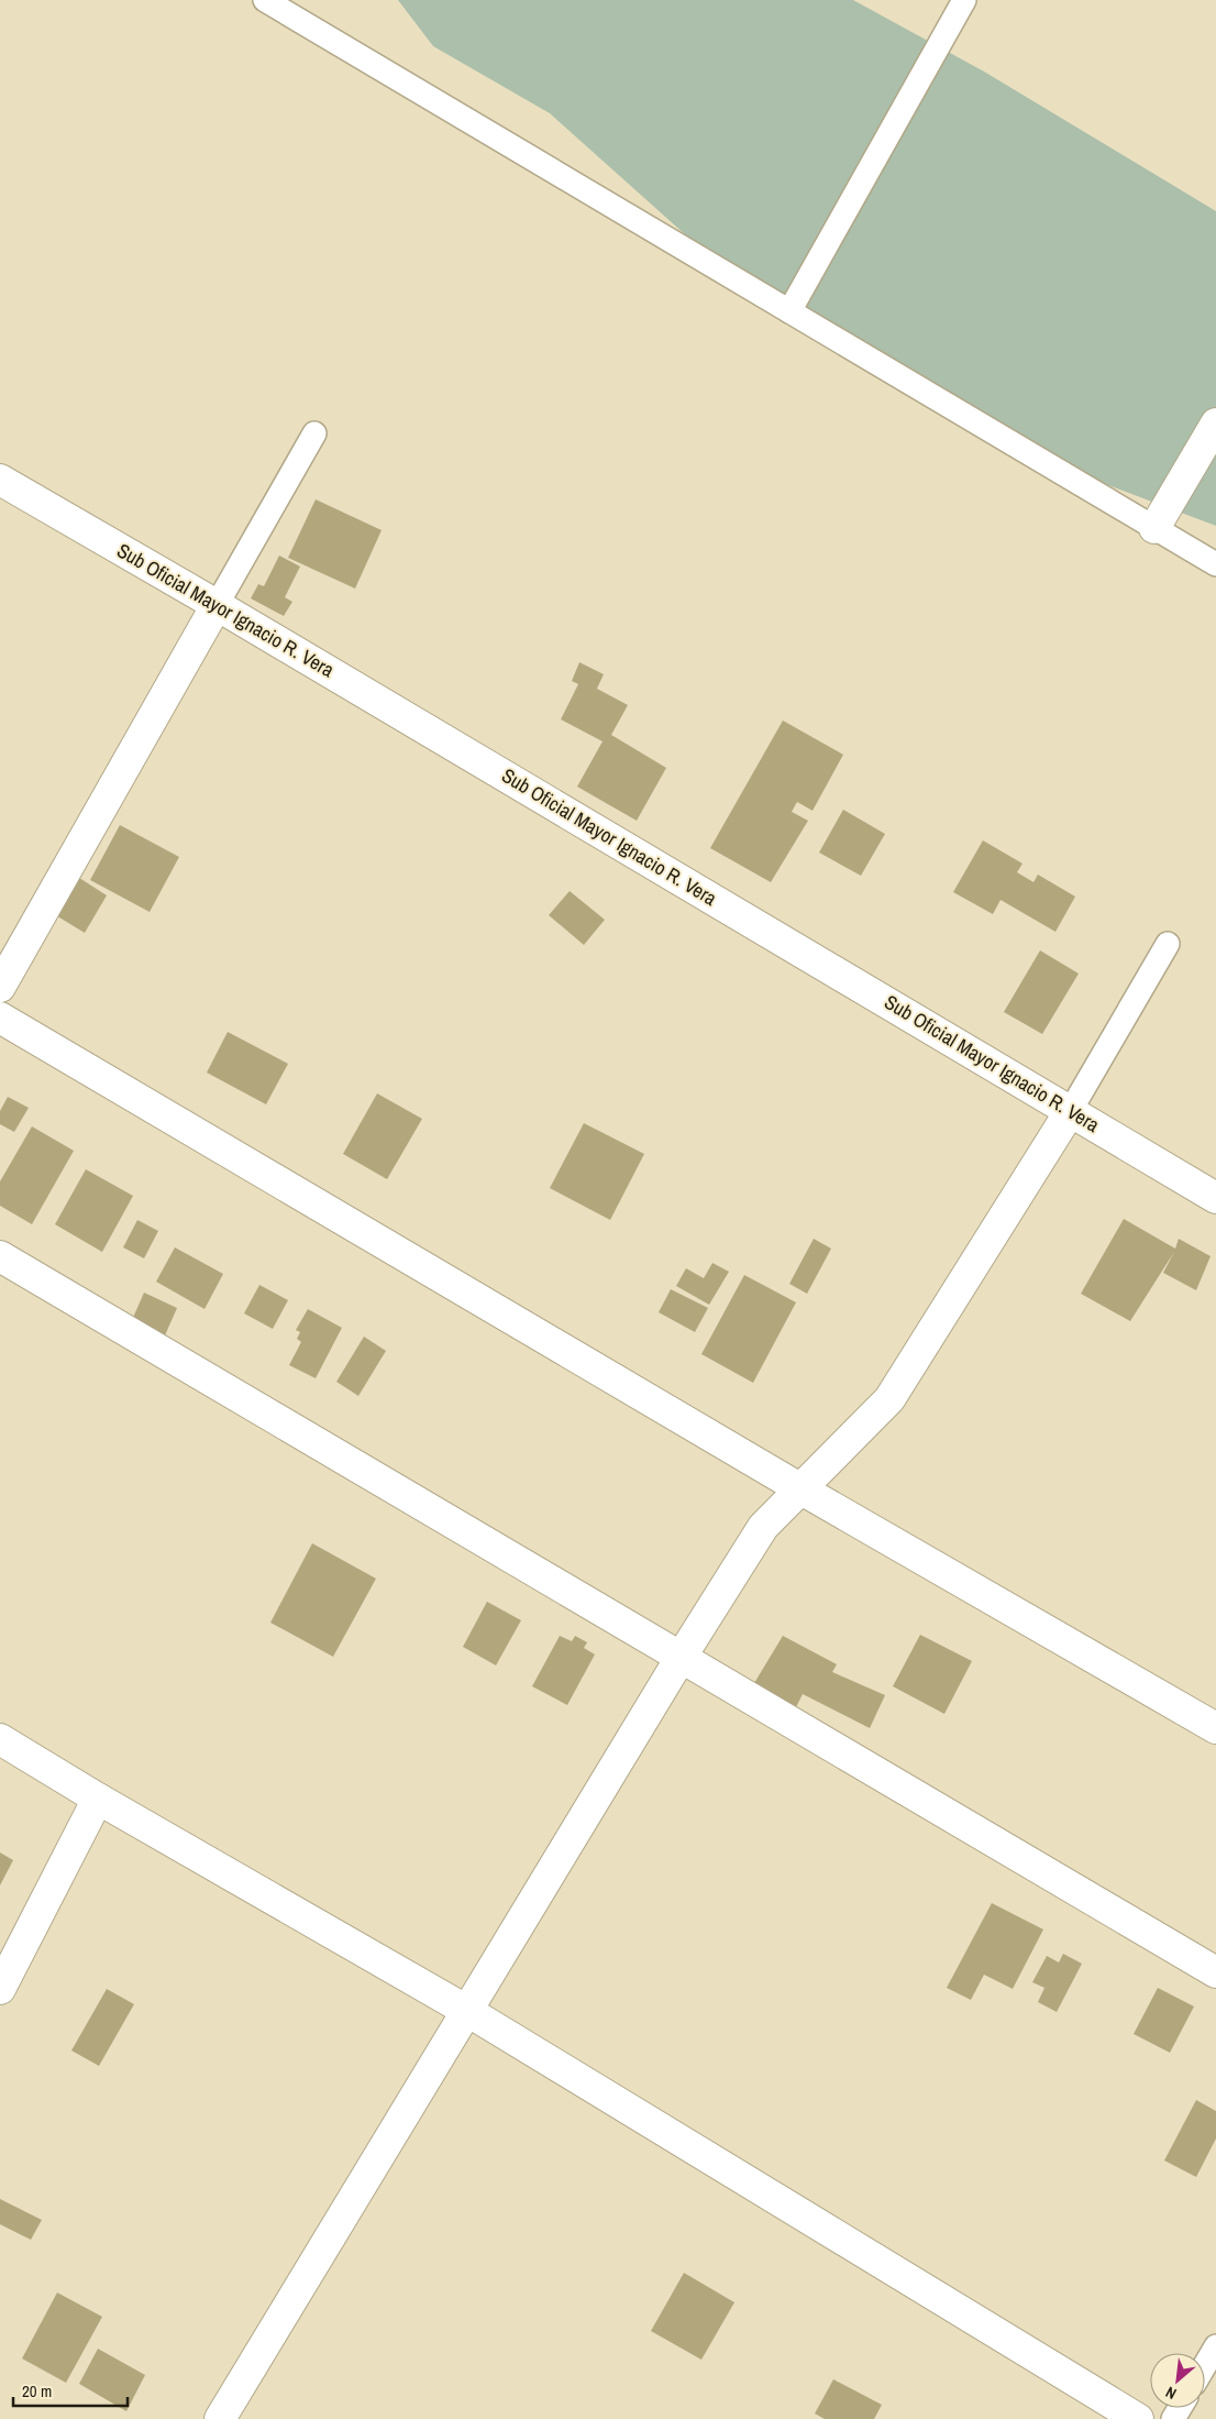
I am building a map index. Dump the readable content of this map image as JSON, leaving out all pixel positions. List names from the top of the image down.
{
  "streets": {
    "street": ["Sub Oficial Mayor Ignacio R. Vera"]
  },
  "scale_bar": "20 m",
  "north": "bottom left"
}
